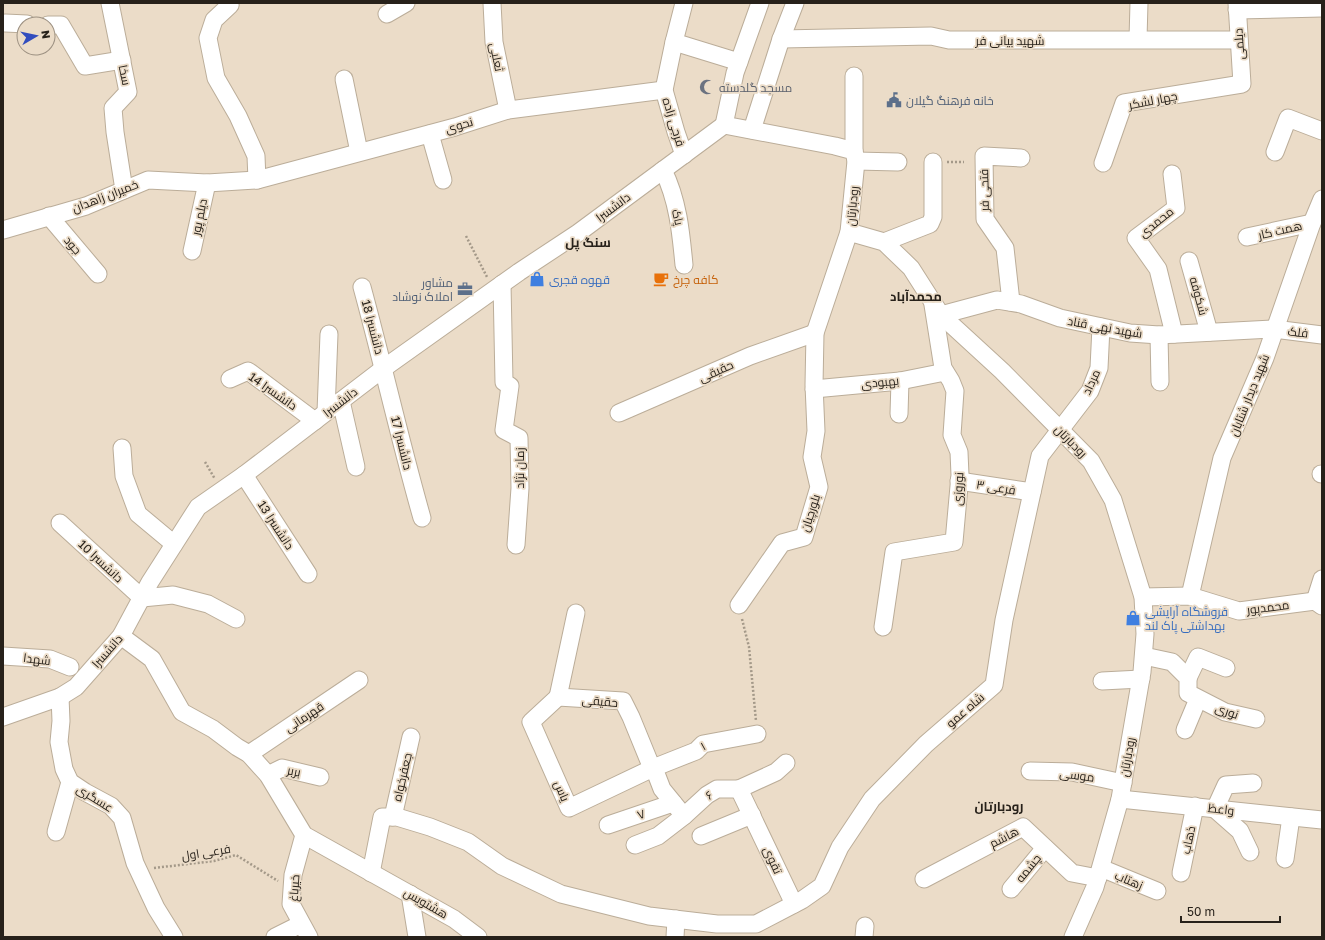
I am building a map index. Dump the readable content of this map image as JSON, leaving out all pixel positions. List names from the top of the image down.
{
  "streets": {
    "street": [
      "شهید بیانی فر",
      "دیلمی",
      "ثعلبی",
      "سخا",
      "چهار لشکر",
      "فرجی زاده",
      "نحوی",
      "فتحی فر",
      "خمیران زاهدان",
      "رودبارتان",
      "دانشسرا",
      "دیلم پور",
      "پاک",
      "محمدی",
      "همت کار",
      "جود",
      "شکوفه",
      "دانشسرا 18",
      "شهید نهی قناد",
      "فلک",
      "حقیقی",
      "بهبودی",
      "مرداد",
      "دانشسرا 14",
      "شهید دیدار شتابان",
      "دانشسرا 17",
      "زمان نژاد",
      "فرعی ۳",
      "نوروزی",
      "بلورچیان",
      "دانشسرا 13",
      "دانشسرا 10",
      "محمدپور",
      "شهدا",
      "شاه عمو",
      "نوری",
      "قهرمانی",
      "۱",
      "بربر",
      "موسی",
      "جعفرخواه",
      "یاس",
      "۶",
      "عسگری",
      "واعظ",
      "۷",
      "هاشم",
      "ذهاب",
      "تقوی",
      "چشمه",
      "زهتاب",
      "خیرباغ",
      "هشتویس"
    ],
    "path": ["فرعی اول"]
  },
  "crossings": [
    ["شهید بیانی فر", "دیلمی"],
    ["دیلمی", "چهار لشکر"],
    ["ثعلبی", "نحوی"],
    ["سخا", "خمیران زاهدان"],
    ["فرجی زاده", "نحوی"],
    ["فرجی زاده", "دانشسرا"],
    ["نحوی", "خمیران زاهدان"],
    ["فتحی فر", "شهید نهی قناد"],
    ["خمیران زاهدان", "دیلم پور"],
    ["خمیران زاهدان", "جود"],
    ["رودبارتان", "شهید نهی قناد"],
    ["رودبارتان", "مرداد"],
    ["رودبارتان", "نوروزی"],
    ["رودبارتان", "بلورچیان"],
    ["رودبارتان", "محمدپور"],
    ["رودبارتان", "شاه عمو"],
    ["رودبارتان", "موسی"],
    ["رودبارتان", "واعظ"],
    ["رودبارتان", "هاشم"],
    ["رودبارتان", "زهتاب"],
    ["دانشسرا", "پاک"],
    ["دانشسرا", "دانشسرا 18"],
    ["دانشسرا", "دانشسرا 14"],
    ["دانشسرا", "دانشسرا 17"],
    ["دانشسرا", "زمان نژاد"],
    ["دانشسرا", "دانشسرا 13"],
    ["دانشسرا", "دانشسرا 10"],
    ["دانشسرا", "عسگری"],
    ["محمدی", "شهید نهی قناد"],
    ["همت کار", "شهید دیدار شتابان"],
    ["شکوفه", "شهید نهی قناد"],
    ["دانشسرا 18", "دانشسرا 17"],
    ["شهید نهی قناد", "فلک"],
    ["شهید نهی قناد", "مرداد"],
    ["شهید نهی قناد", "شهید دیدار شتابان"],
    ["شهید نهی قناد", "نوروزی"],
    ["فلک", "شهید دیدار شتابان"],
    ["حقیقی", "بلورچیان"],
    ["حقیقی", "۱"],
    ["حقیقی", "یاس"],
    ["حقیقی", "۶"],
    ["حقیقی", "۷"],
    ["بهبودی", "نوروزی"],
    ["بهبودی", "بلورچیان"],
    ["مرداد", "شاه عمو"],
    ["شهید دیدار شتابان", "محمدپور"],
    ["فرعی ۳", "نوروزی"],
    ["فرعی ۳", "شاه عمو"],
    ["شاه عمو", "تقوی"],
    ["۱", "یاس"],
    ["موسی", "واعظ"],
    ["۶", "۷"],
    ["۶", "تقوی"],
    ["عسگری", "فرعی اول"],
    ["واعظ", "ذهاب"],
    ["هاشم", "چشمه"],
    ["هاشم", "زهتاب"],
    ["فرعی اول", "خیرباغ"],
    ["خیرباغ", "هشتویس"]
  ],
  "districts": ["سنگ پل", "محمدآباد", "رودبارتان"],
  "places": {
    "mosque": ["مسجد گلدسته"],
    "public building": ["خانه فرهنگ گیلان"],
    "shop": ["قهوه قجری", "فروشگاه آرایشی بهداشتی پاک لند"],
    "cafe": ["کافه چرخ"],
    "office": ["مشاور املاک نوشاد"]
  },
  "scale_bar": "50 m",
  "north": "right"
}
